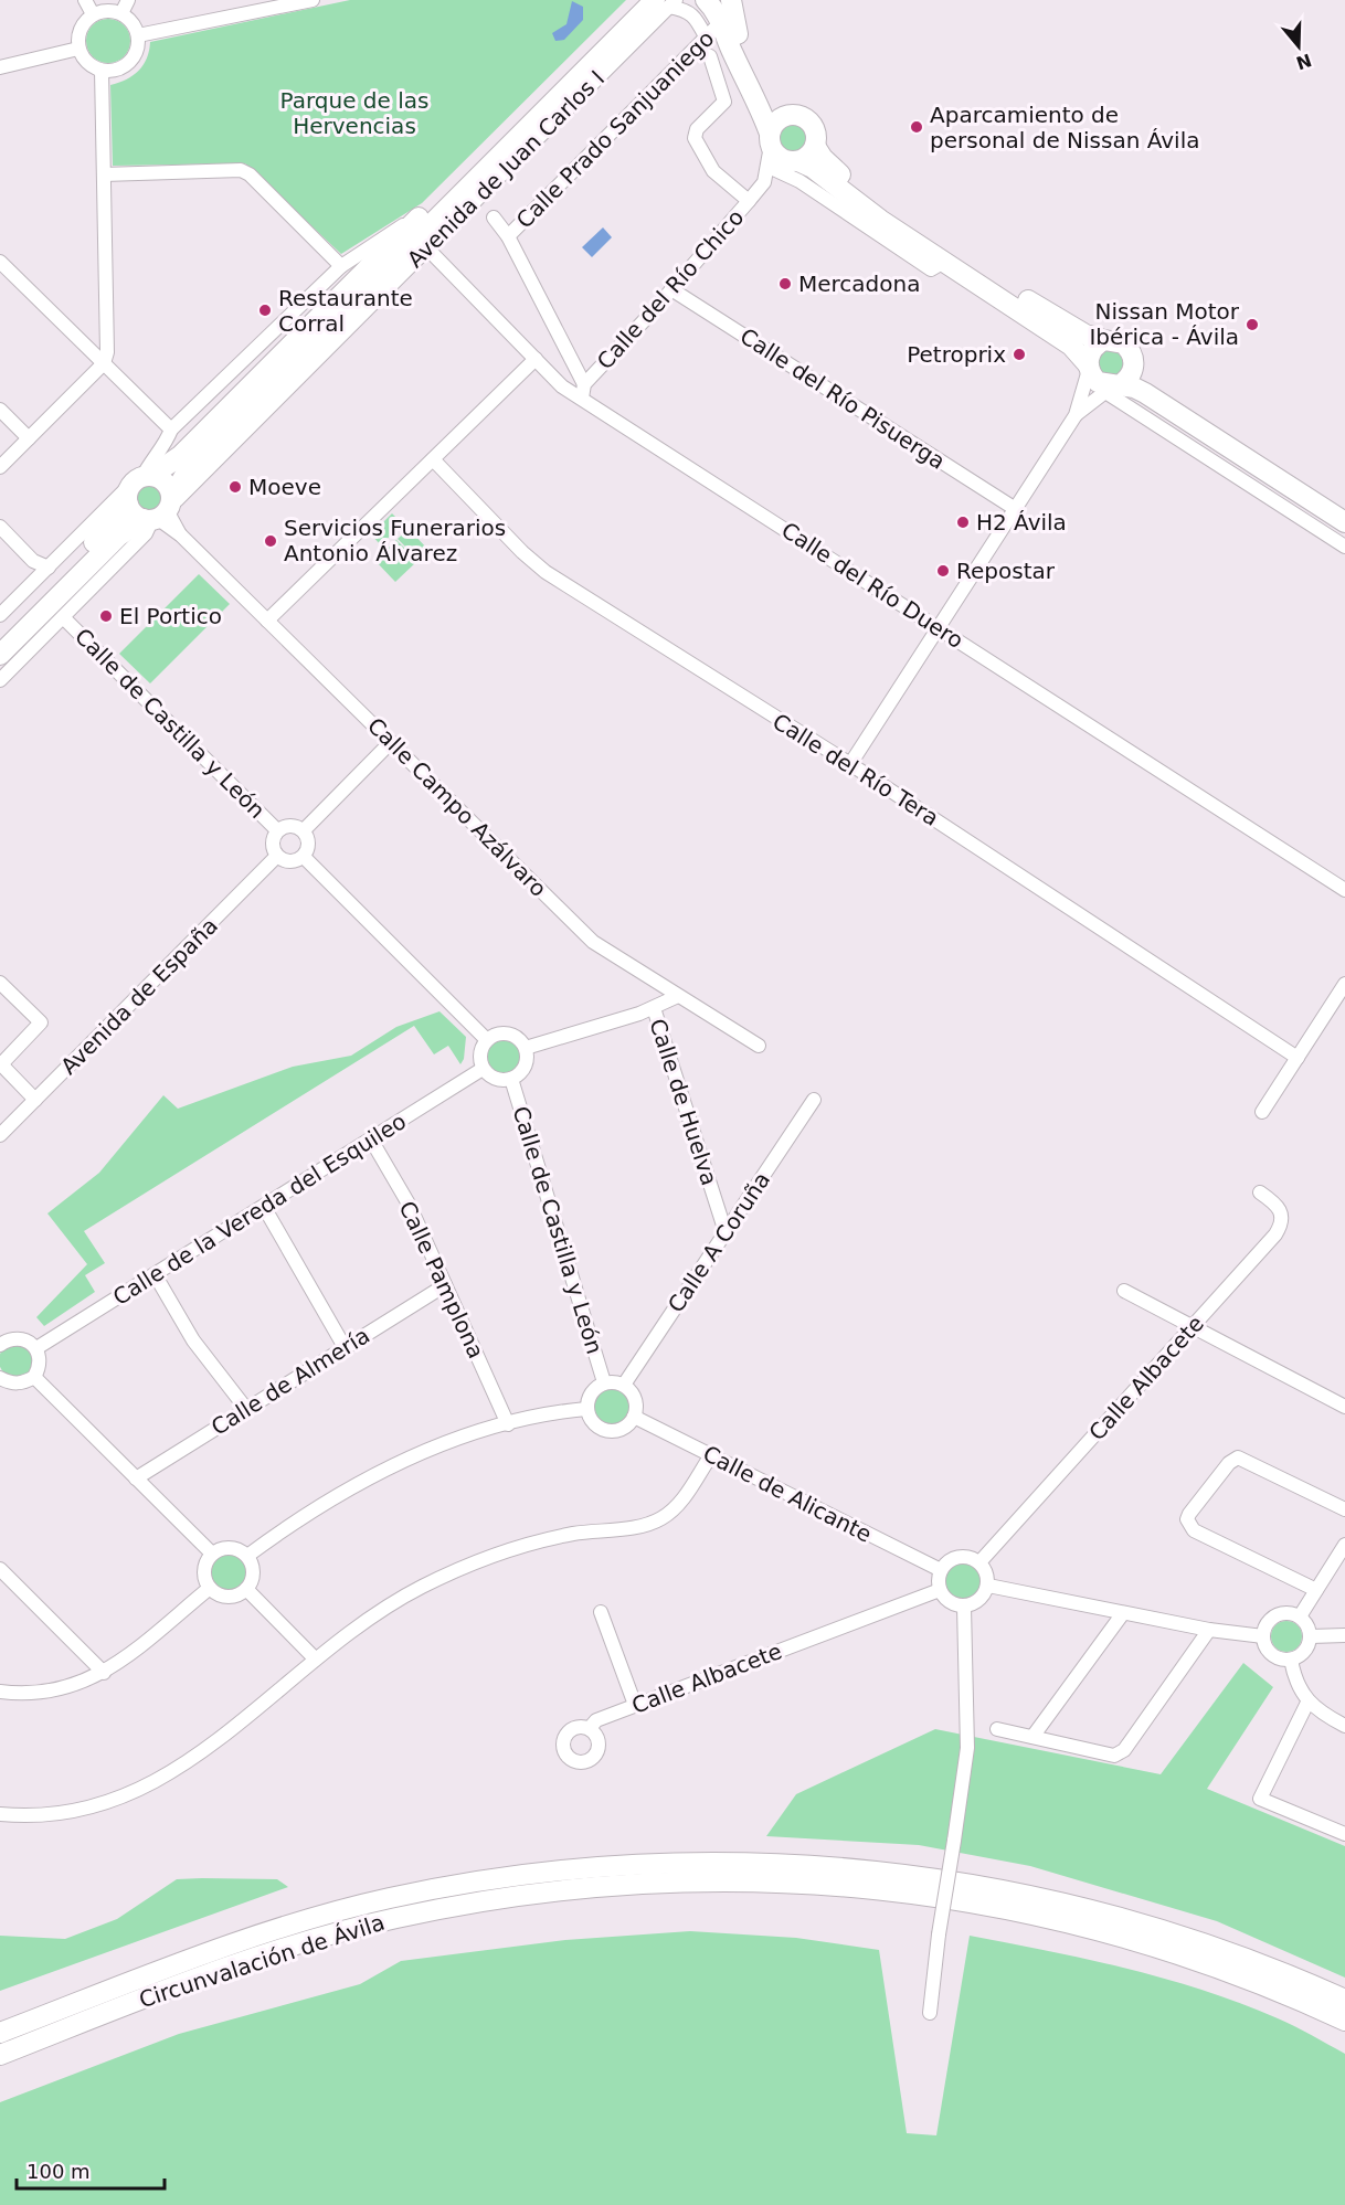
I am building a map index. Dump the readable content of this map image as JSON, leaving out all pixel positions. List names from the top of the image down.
{
  "streets": {
    "highway": ["Avenida de Juan Carlos I", "Circunvalación de Ávila"],
    "street": [
      "Calle Prado Sanjuaniego",
      "Calle del Río Chico",
      "Calle del Río Pisuerga",
      "Calle del Río Duero",
      "Calle de Castilla y León",
      "Calle del Río Tera",
      "Calle Campo Azálvaro",
      "Avenida de España",
      "Calle de Huelva",
      "Calle de la Vereda del Esquileo",
      "Calle A Coruña",
      "Calle Pamplona",
      "Calle Albacete",
      "Calle de Almería",
      "Calle de Alicante"
    ]
  },
  "crossings": [
    ["Avenida de Juan Carlos I", "Calle del Río Duero"],
    ["Avenida de Juan Carlos I", "Calle de Castilla y León"],
    ["Avenida de Juan Carlos I", "Calle Campo Azálvaro"],
    ["Calle del Río Chico", "Calle del Río Pisuerga"],
    ["Calle del Río Chico", "Calle del Río Duero"],
    ["Calle de Castilla y León", "Avenida de España"],
    ["Calle de Castilla y León", "Calle de la Vereda del Esquileo"],
    ["Calle de Castilla y León", "Calle A Coruña"],
    ["Calle de Castilla y León", "Calle de Alicante"],
    ["Calle de Huelva", "Calle A Coruña"],
    ["Calle de la Vereda del Esquileo", "Calle Pamplona"],
    ["Calle A Coruña", "Calle de Alicante"],
    ["Calle Pamplona", "Calle de Almería"],
    ["Calle Albacete", "Calle de Alicante"]
  ],
  "parks": ["Parque de las Hervencias"],
  "places": [
    "Aparcamiento de personal de Nissan Ávila",
    "Mercadona",
    "Restaurante Corral",
    "Nissan Motor Ibérica - Ávila",
    "Petroprix",
    "Moeve",
    "H2 Ávila",
    "Servicios Funerarios Antonio Álvarez",
    "Repostar",
    "El Portico"
  ],
  "scale_bar": "100 m",
  "north": "bottom"
}
